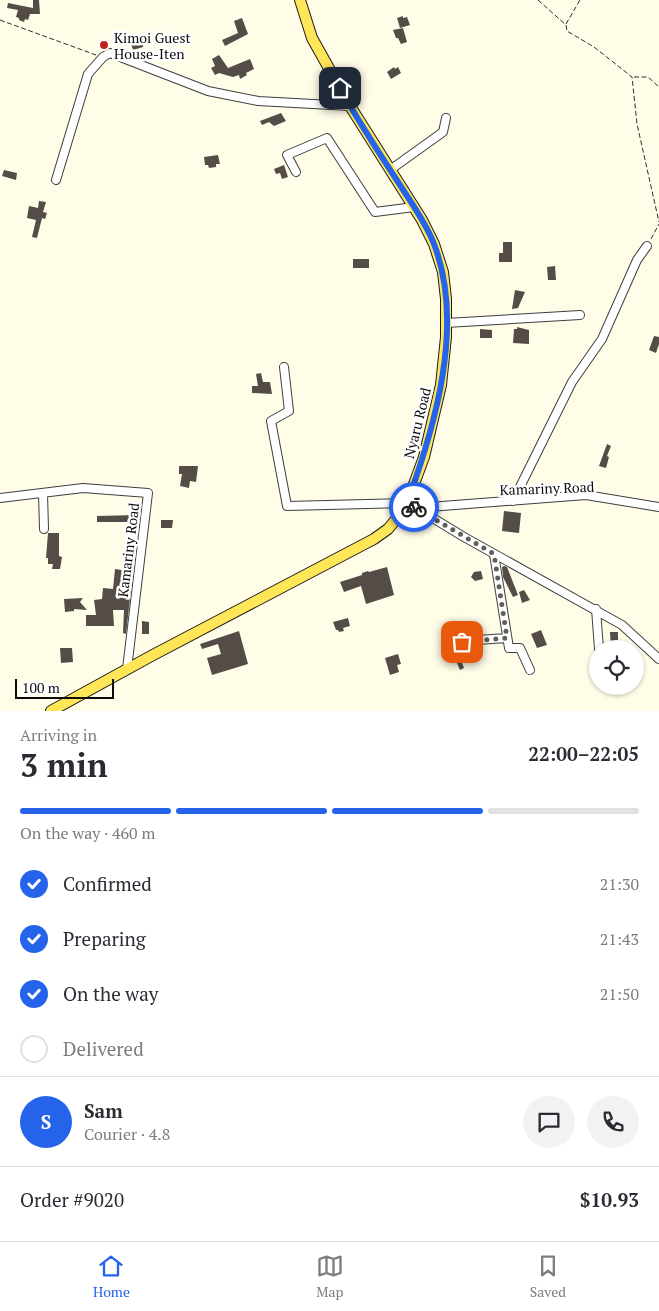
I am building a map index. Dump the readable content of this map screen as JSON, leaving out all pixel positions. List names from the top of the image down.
{
  "streets": {
    "main road": ["Nyaru Road"],
    "street": ["Kamariny Road"]
  },
  "crossings": [
    ["Nyaru Road", "Kamariny Road"]
  ],
  "places": ["Kimoi Guest House-Iten"],
  "scale_bar": "100 m",
  "page": {
    "scale": "100 m",
    "heading": ["3 min", "Arriving in", "22:00–22:05"],
    "panel": [
      "Sam",
      "Courier · 4.8",
      "Order #9020",
      "$10.93"
    ],
    "bar": "On the way · 460 m",
    "list": [
      ["Confirmed", "21:30"],
      ["Preparing", "21:43"],
      ["On the way", "21:50"],
      "Delivered"
    ],
    "round": "S",
    "tabs": ["Home", "Map", "Saved"]
  }
}
